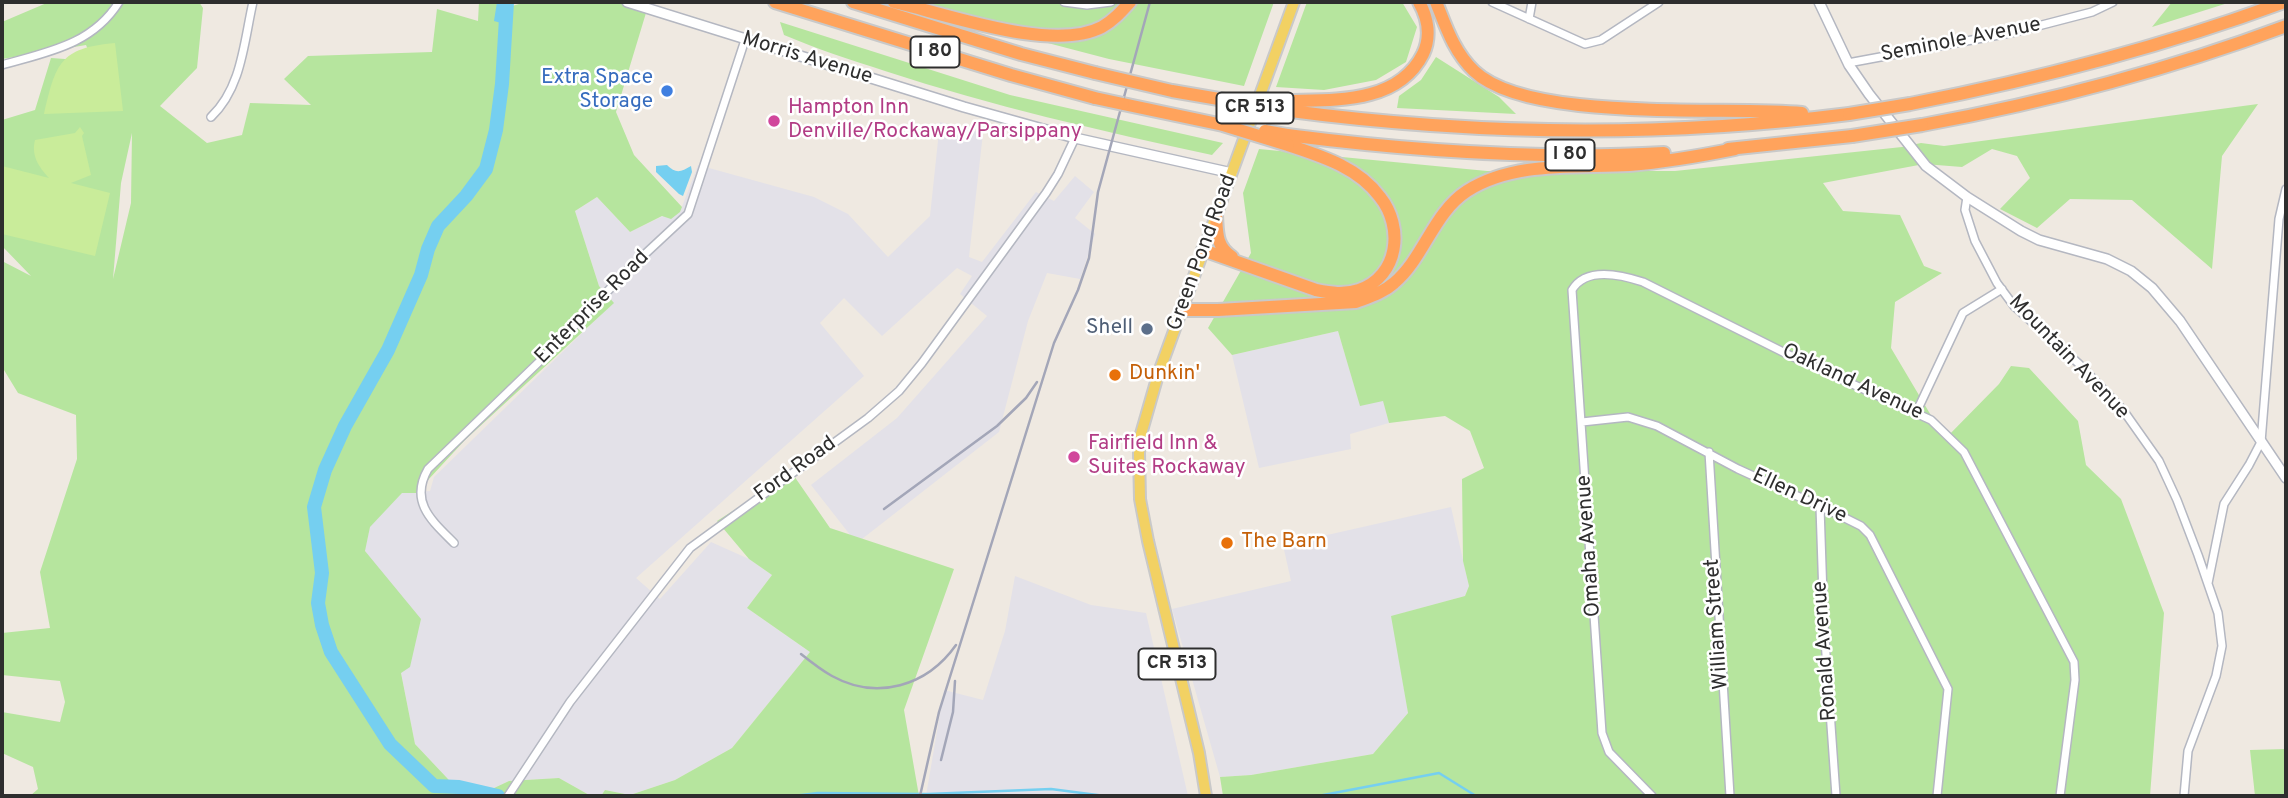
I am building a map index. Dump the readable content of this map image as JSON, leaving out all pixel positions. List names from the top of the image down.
{
  "streets": {
    "highway": ["I 80"],
    "main road": ["CR 513", "Green Pond Road"],
    "street": [
      "Seminole Avenue",
      "Morris Avenue",
      "Enterprise Road",
      "Mountain Avenue",
      "Oakland Avenue",
      "Ford Road",
      "Ellen Drive",
      "Omaha Avenue",
      "William Street",
      "Ronald Avenue"
    ]
  },
  "crossings": [
    ["Morris Avenue", "Green Pond Road"],
    ["Morris Avenue", "Enterprise Road"],
    ["Morris Avenue", "Ford Road"],
    ["Oakland Avenue", "Omaha Avenue"],
    ["Ellen Drive", "Omaha Avenue"],
    ["Ellen Drive", "William Street"],
    ["Ellen Drive", "Ronald Avenue"]
  ],
  "places": [
    "Extra Space Storage",
    "Hampton Inn Denville/Rockaway/Parsippany",
    "Shell",
    "Dunkin'",
    "Fairfield Inn & Suites Rockaway",
    "The Barn"
  ]
}
